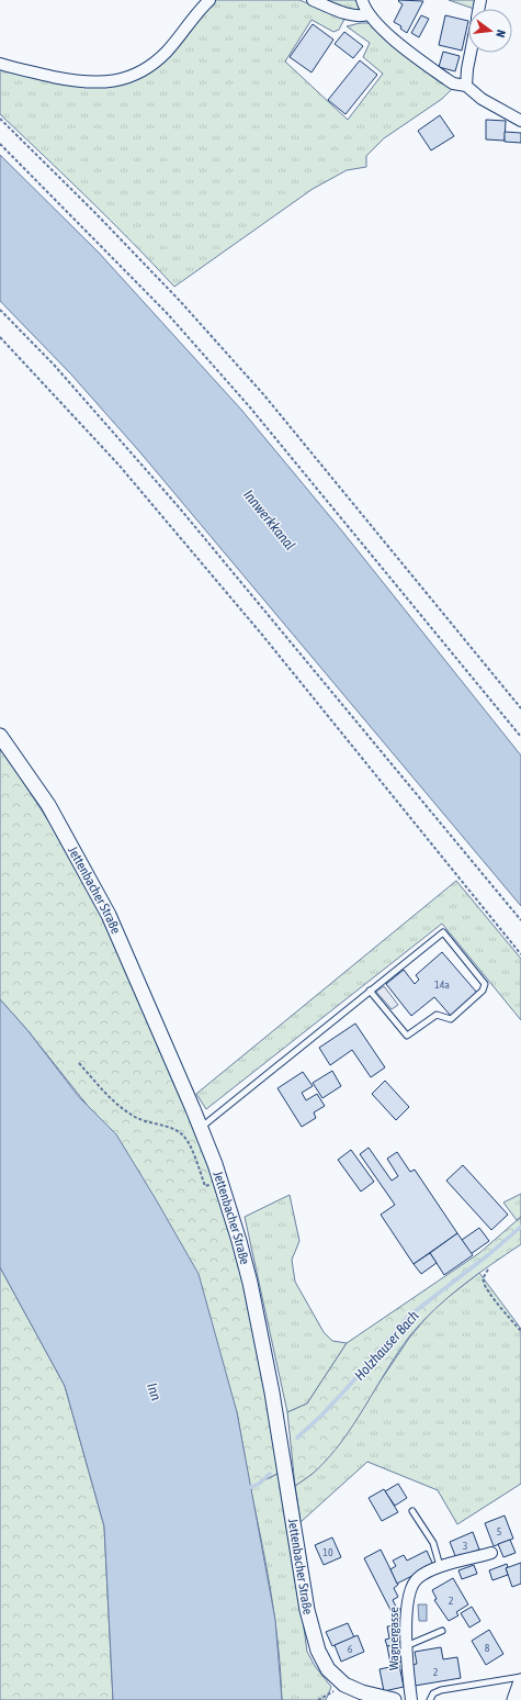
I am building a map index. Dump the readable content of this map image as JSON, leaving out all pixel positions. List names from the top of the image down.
{
  "streets": {
    "street": ["Jettenbacher Straße", "Wagnergasse"]
  },
  "water": ["Innwerkkanal", "Holzhauser Bach", "Inn"],
  "house_numbers": [
    "14a",
    "5",
    "3",
    "10",
    "2",
    "8",
    "6",
    "2"
  ],
  "north": "right"
}
